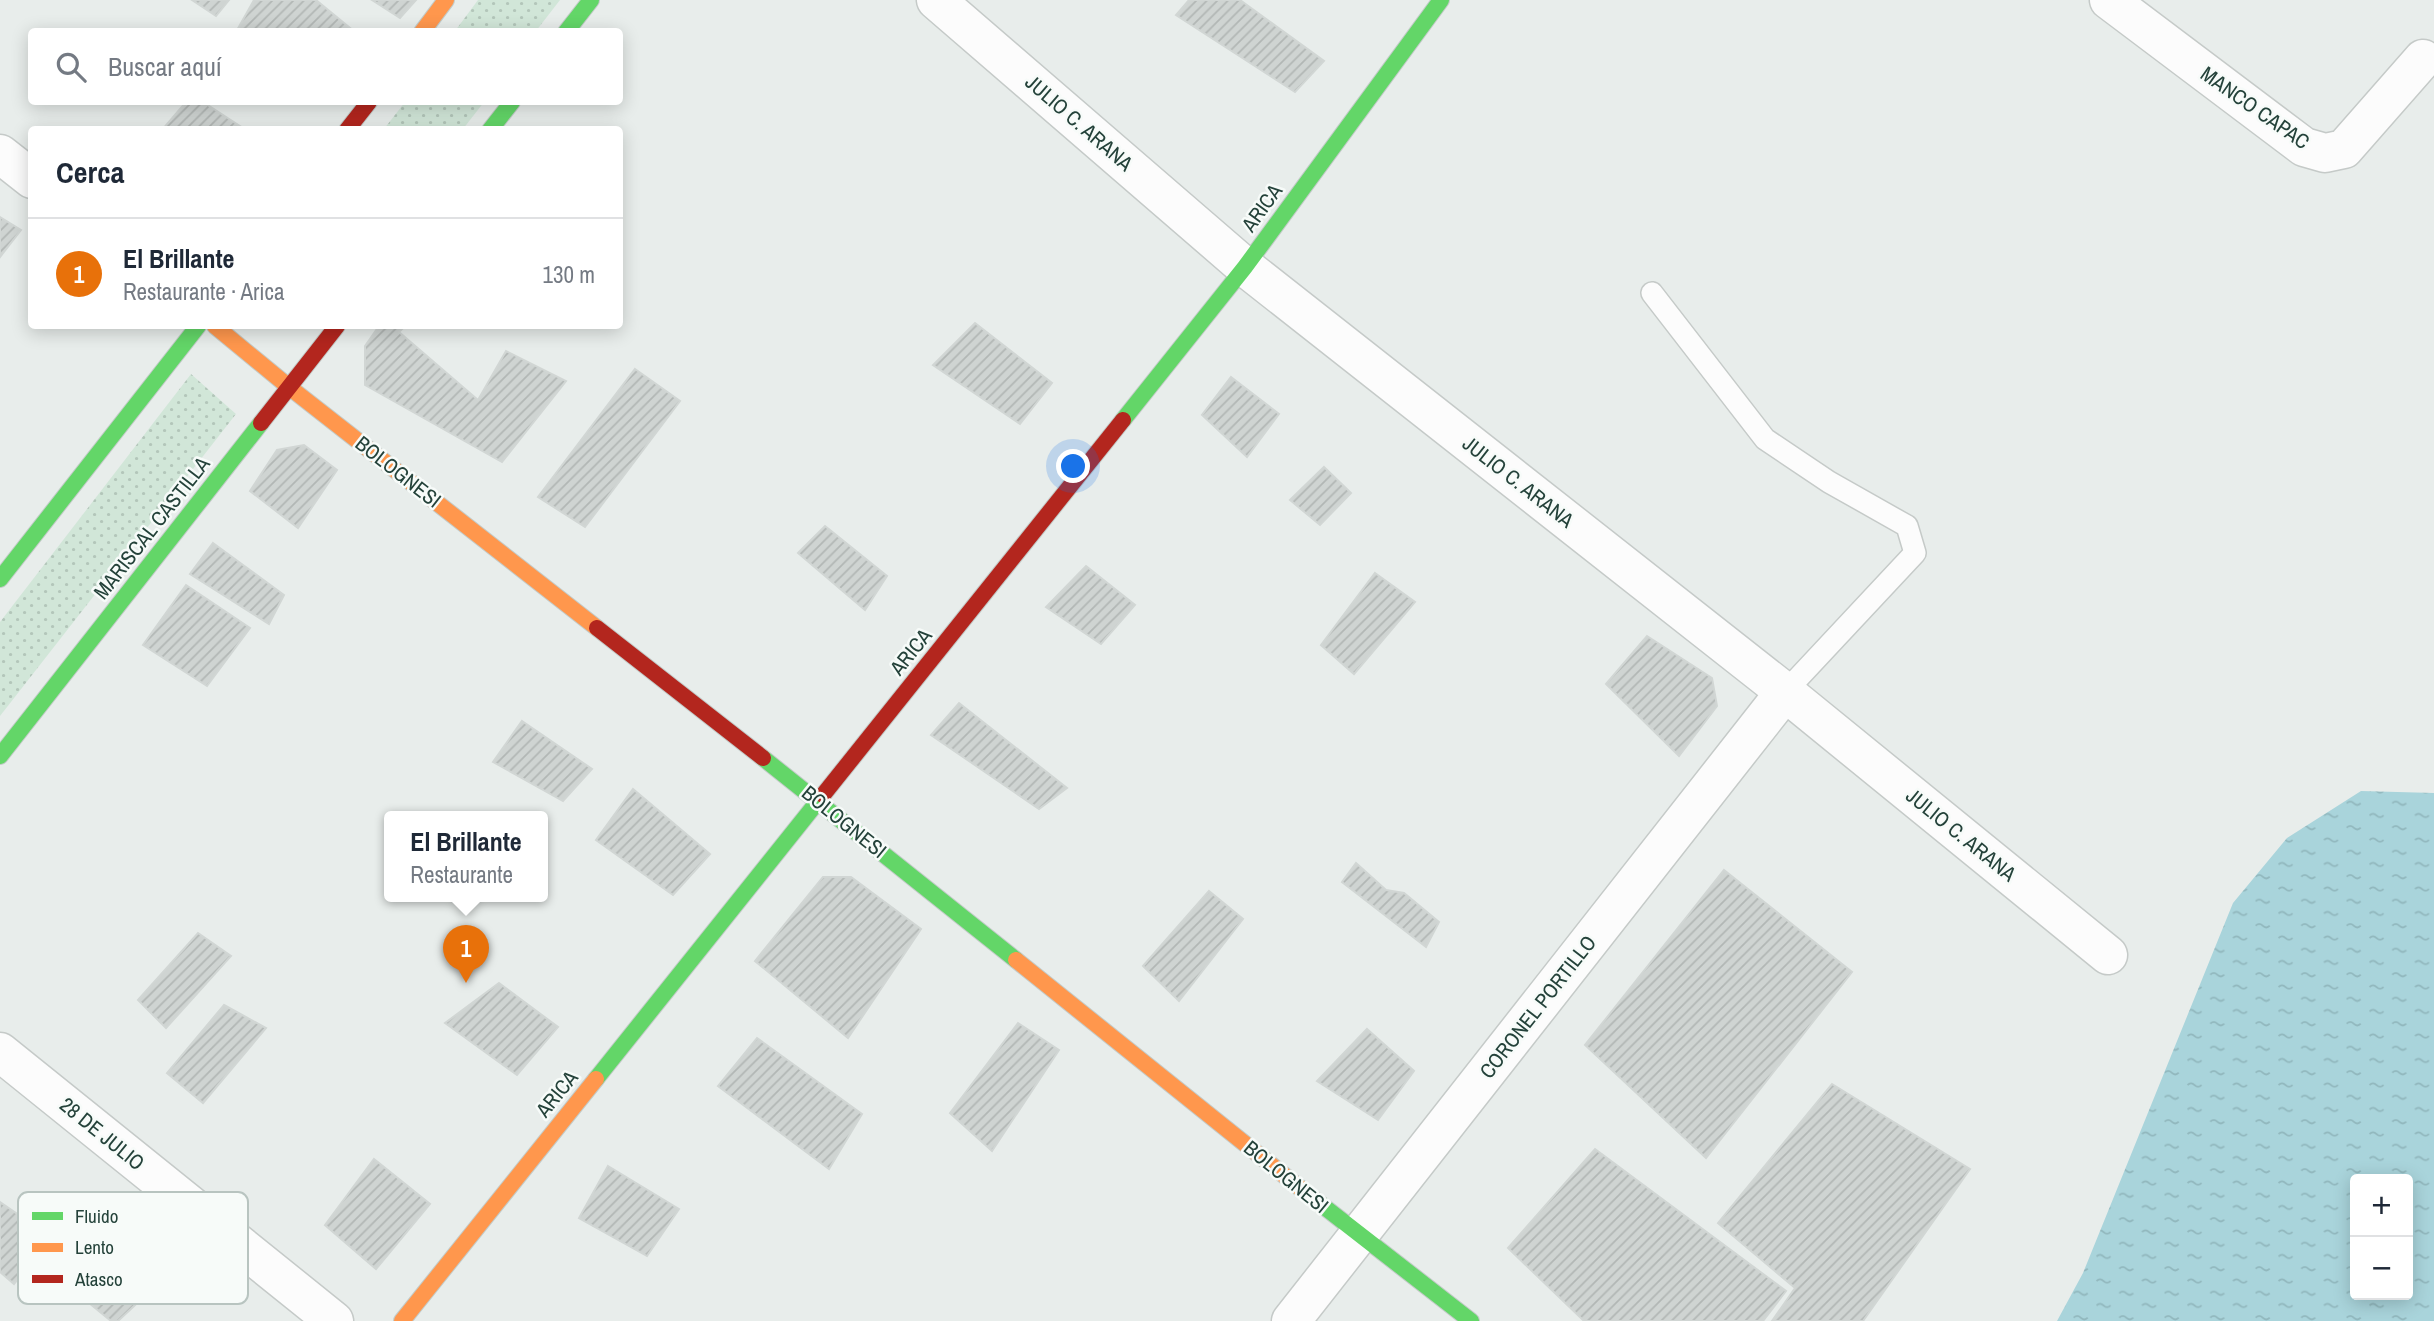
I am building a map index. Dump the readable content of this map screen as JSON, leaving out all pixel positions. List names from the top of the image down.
{
  "streets": {
    "street": [
      "MANCO CAPAC",
      "JULIO C. ARANA",
      "ARICA",
      "BOLOGNESI",
      "MARISCAL CASTILLA",
      "CORONEL PORTILLO",
      "28 DE JULIO"
    ]
  },
  "crossings": [
    ["JULIO C. ARANA", "ARICA"],
    ["JULIO C. ARANA", "CORONEL PORTILLO"],
    ["ARICA", "BOLOGNESI"],
    ["BOLOGNESI", "MARISCAL CASTILLA"],
    ["BOLOGNESI", "CORONEL PORTILLO"]
  ],
  "legend": ["Fluido", "Lento", "Atasco"],
  "page": {
    "search": "Buscar aquí",
    "heading": "Cerca",
    "list": [
      {
        "mark": "1",
        "name": "El Brillante",
        "note": "Restaurante · Arica",
        "value": "130 m"
      }
    ],
    "popup": ["El Brillante", "Restaurante"],
    "pins": "1",
    "map_buttons": ["+", "−"]
  }
}
